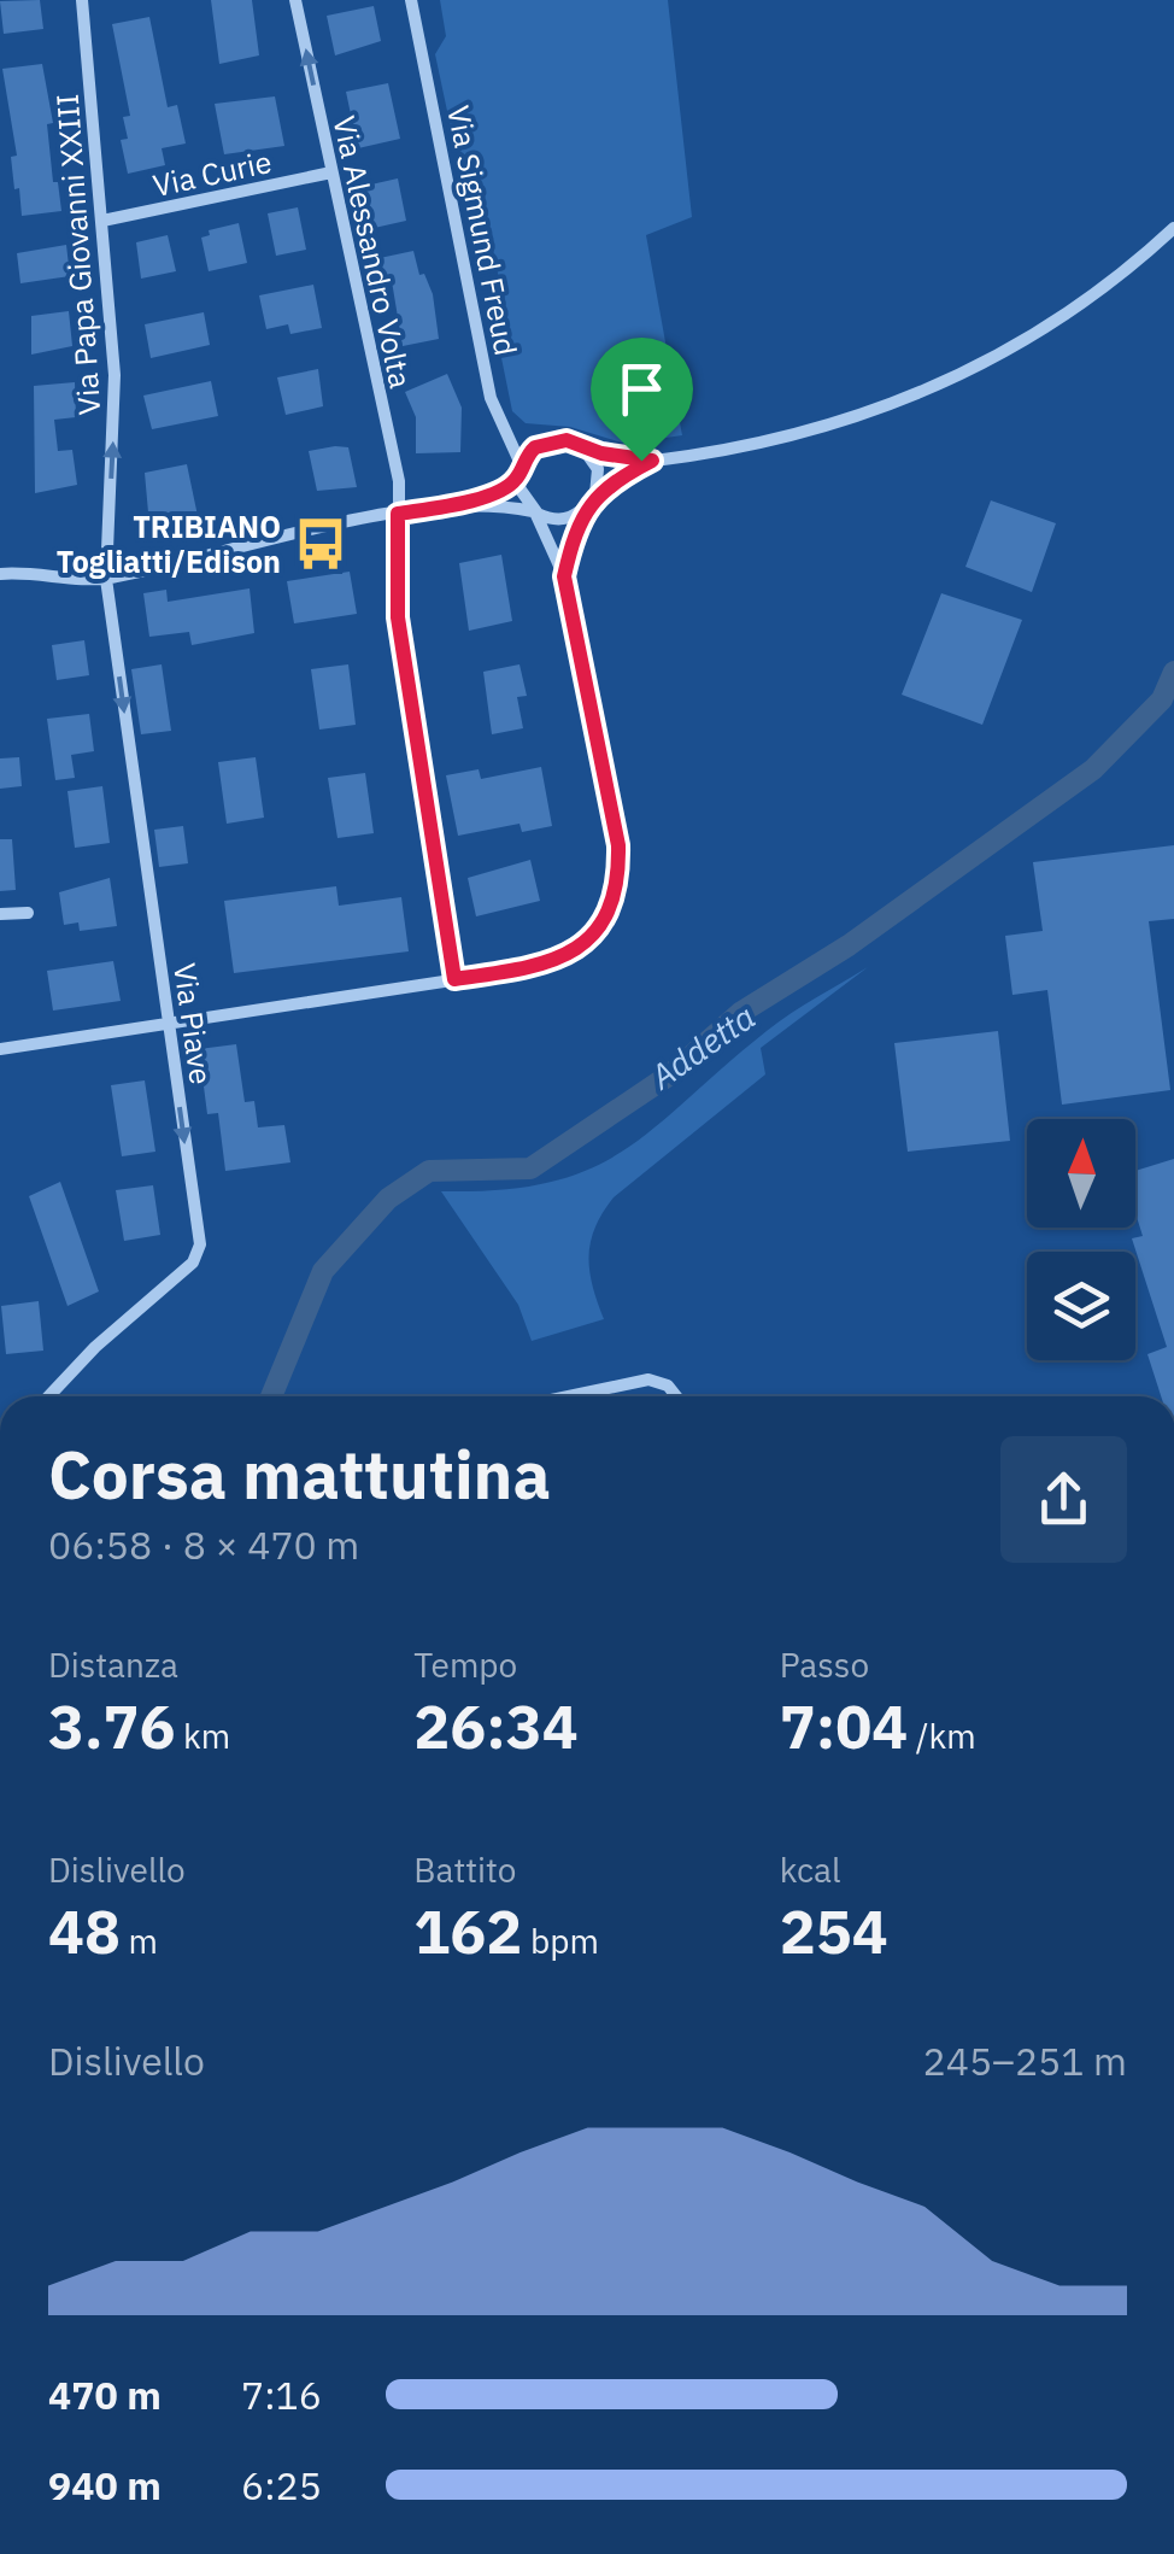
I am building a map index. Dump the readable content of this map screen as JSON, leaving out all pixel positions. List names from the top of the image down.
{
  "streets": {
    "street": [
      "Via Curie",
      "Via Sigmund Freud",
      "Via Alessandro Volta",
      "Via Papa Giovanni XXIII",
      "Via Piave"
    ]
  },
  "crossings": [
    ["Via Curie", "Via Alessandro Volta"],
    ["Via Curie", "Via Papa Giovanni XXIII"],
    ["Via Papa Giovanni XXIII", "Via Piave"]
  ],
  "one_way": ["Via Papa Giovanni XXIII", "Via Piave"],
  "water": ["Addetta"],
  "places": {
    "bus stop": ["TRIBIANO Togliatti/Edison"]
  },
  "north": "top",
  "page": {
    "heading": ["Corsa mattutina", "06:58 · 8 × 470 m"],
    "stats": [
      ["Distanza", "3.76 km"],
      ["Tempo", "26:34"],
      ["Passo", "7:04 /km"],
      ["Dislivello", "48 m"],
      ["Battito", "162 bpm"],
      ["kcal", "254"]
    ],
    "chart": ["Dislivello", "245–251 m"],
    "list": [
      {
        "name": "470 m",
        "note": "7:16"
      },
      {
        "name": "940 m",
        "note": "6:25"
      }
    ]
  }
}
